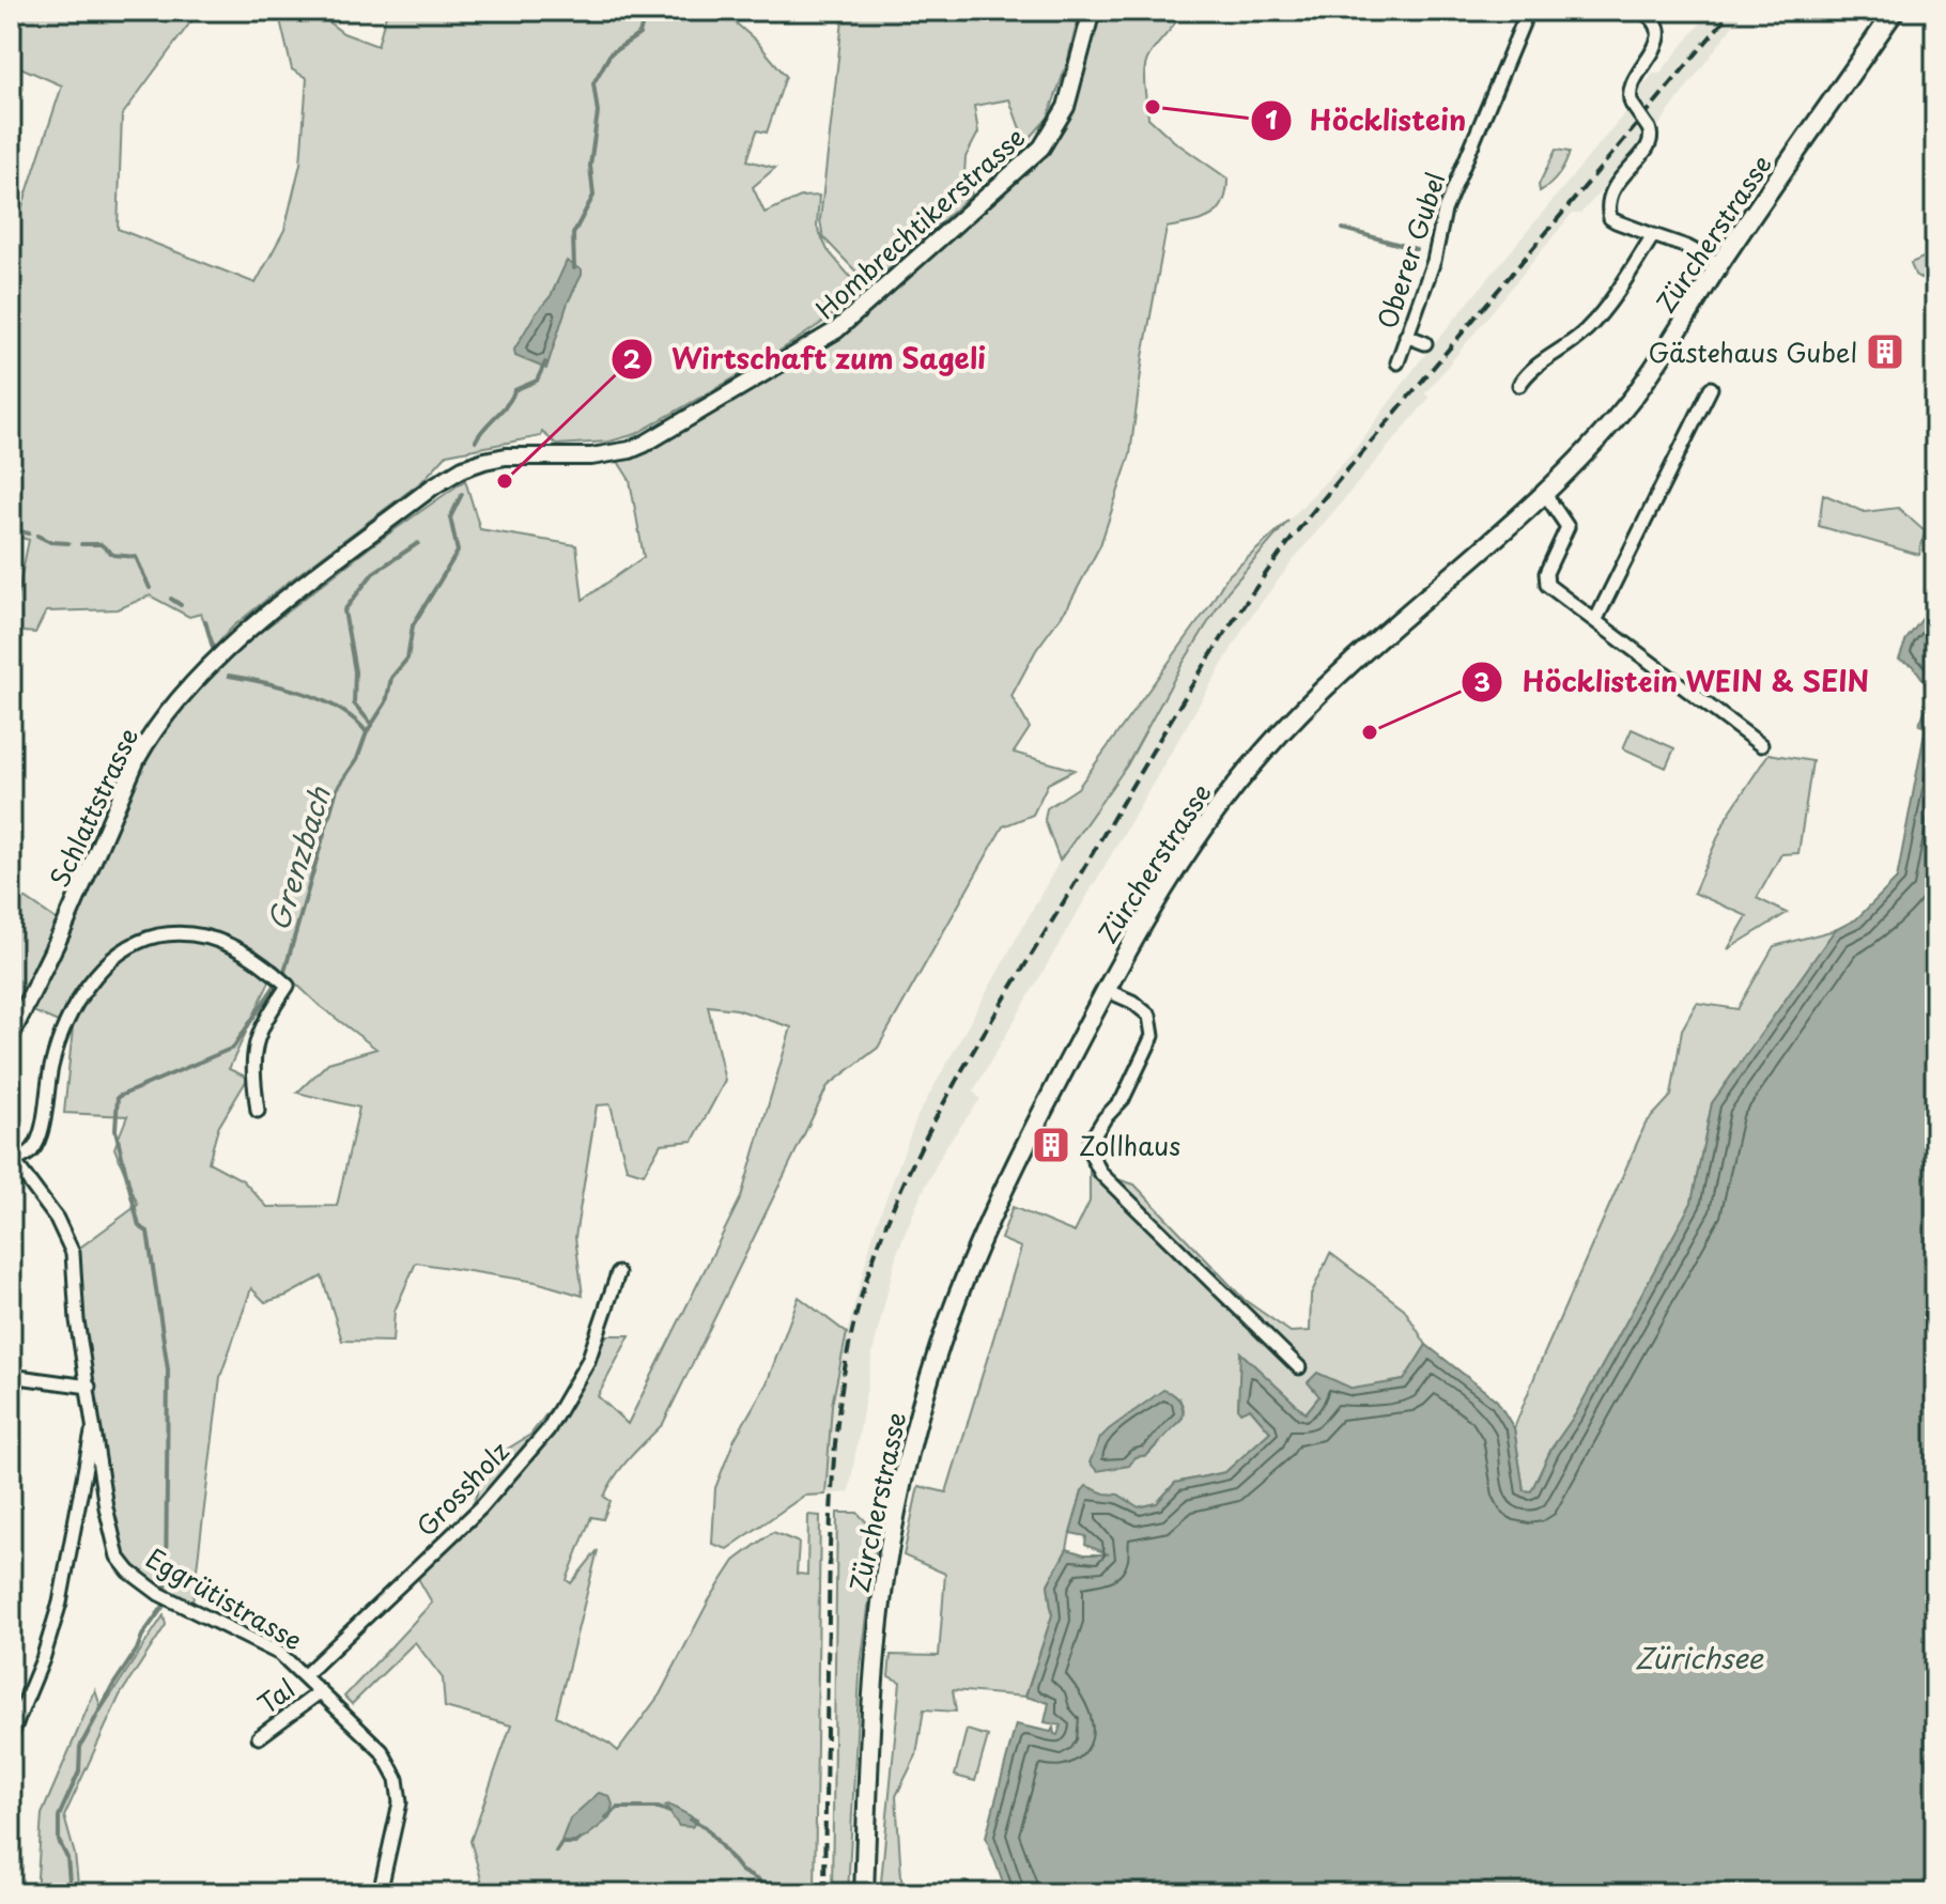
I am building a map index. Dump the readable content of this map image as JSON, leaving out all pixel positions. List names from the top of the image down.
{
  "streets": {
    "main road": ["Zürcherstrasse"],
    "street": [
      "Hombrechtikerstrasse",
      "Oberer Gubel",
      "Schlattstrasse",
      "Grossholz",
      "Eggrütistrasse",
      "Tal"
    ]
  },
  "crossings": [
    ["Hombrechtikerstrasse", "Schlattstrasse"],
    ["Grossholz", "Eggrütistrasse"],
    ["Eggrütistrasse", "Tal"]
  ],
  "water": ["Grenzbach", "Zürichsee"],
  "places": {
    "other": ["Höcklistein", "Wirtschaft zum Sageli", "Höcklistein WEIN & SEIN"],
    "building": ["Gästehaus Gubel", "Zollhaus"]
  }
}
